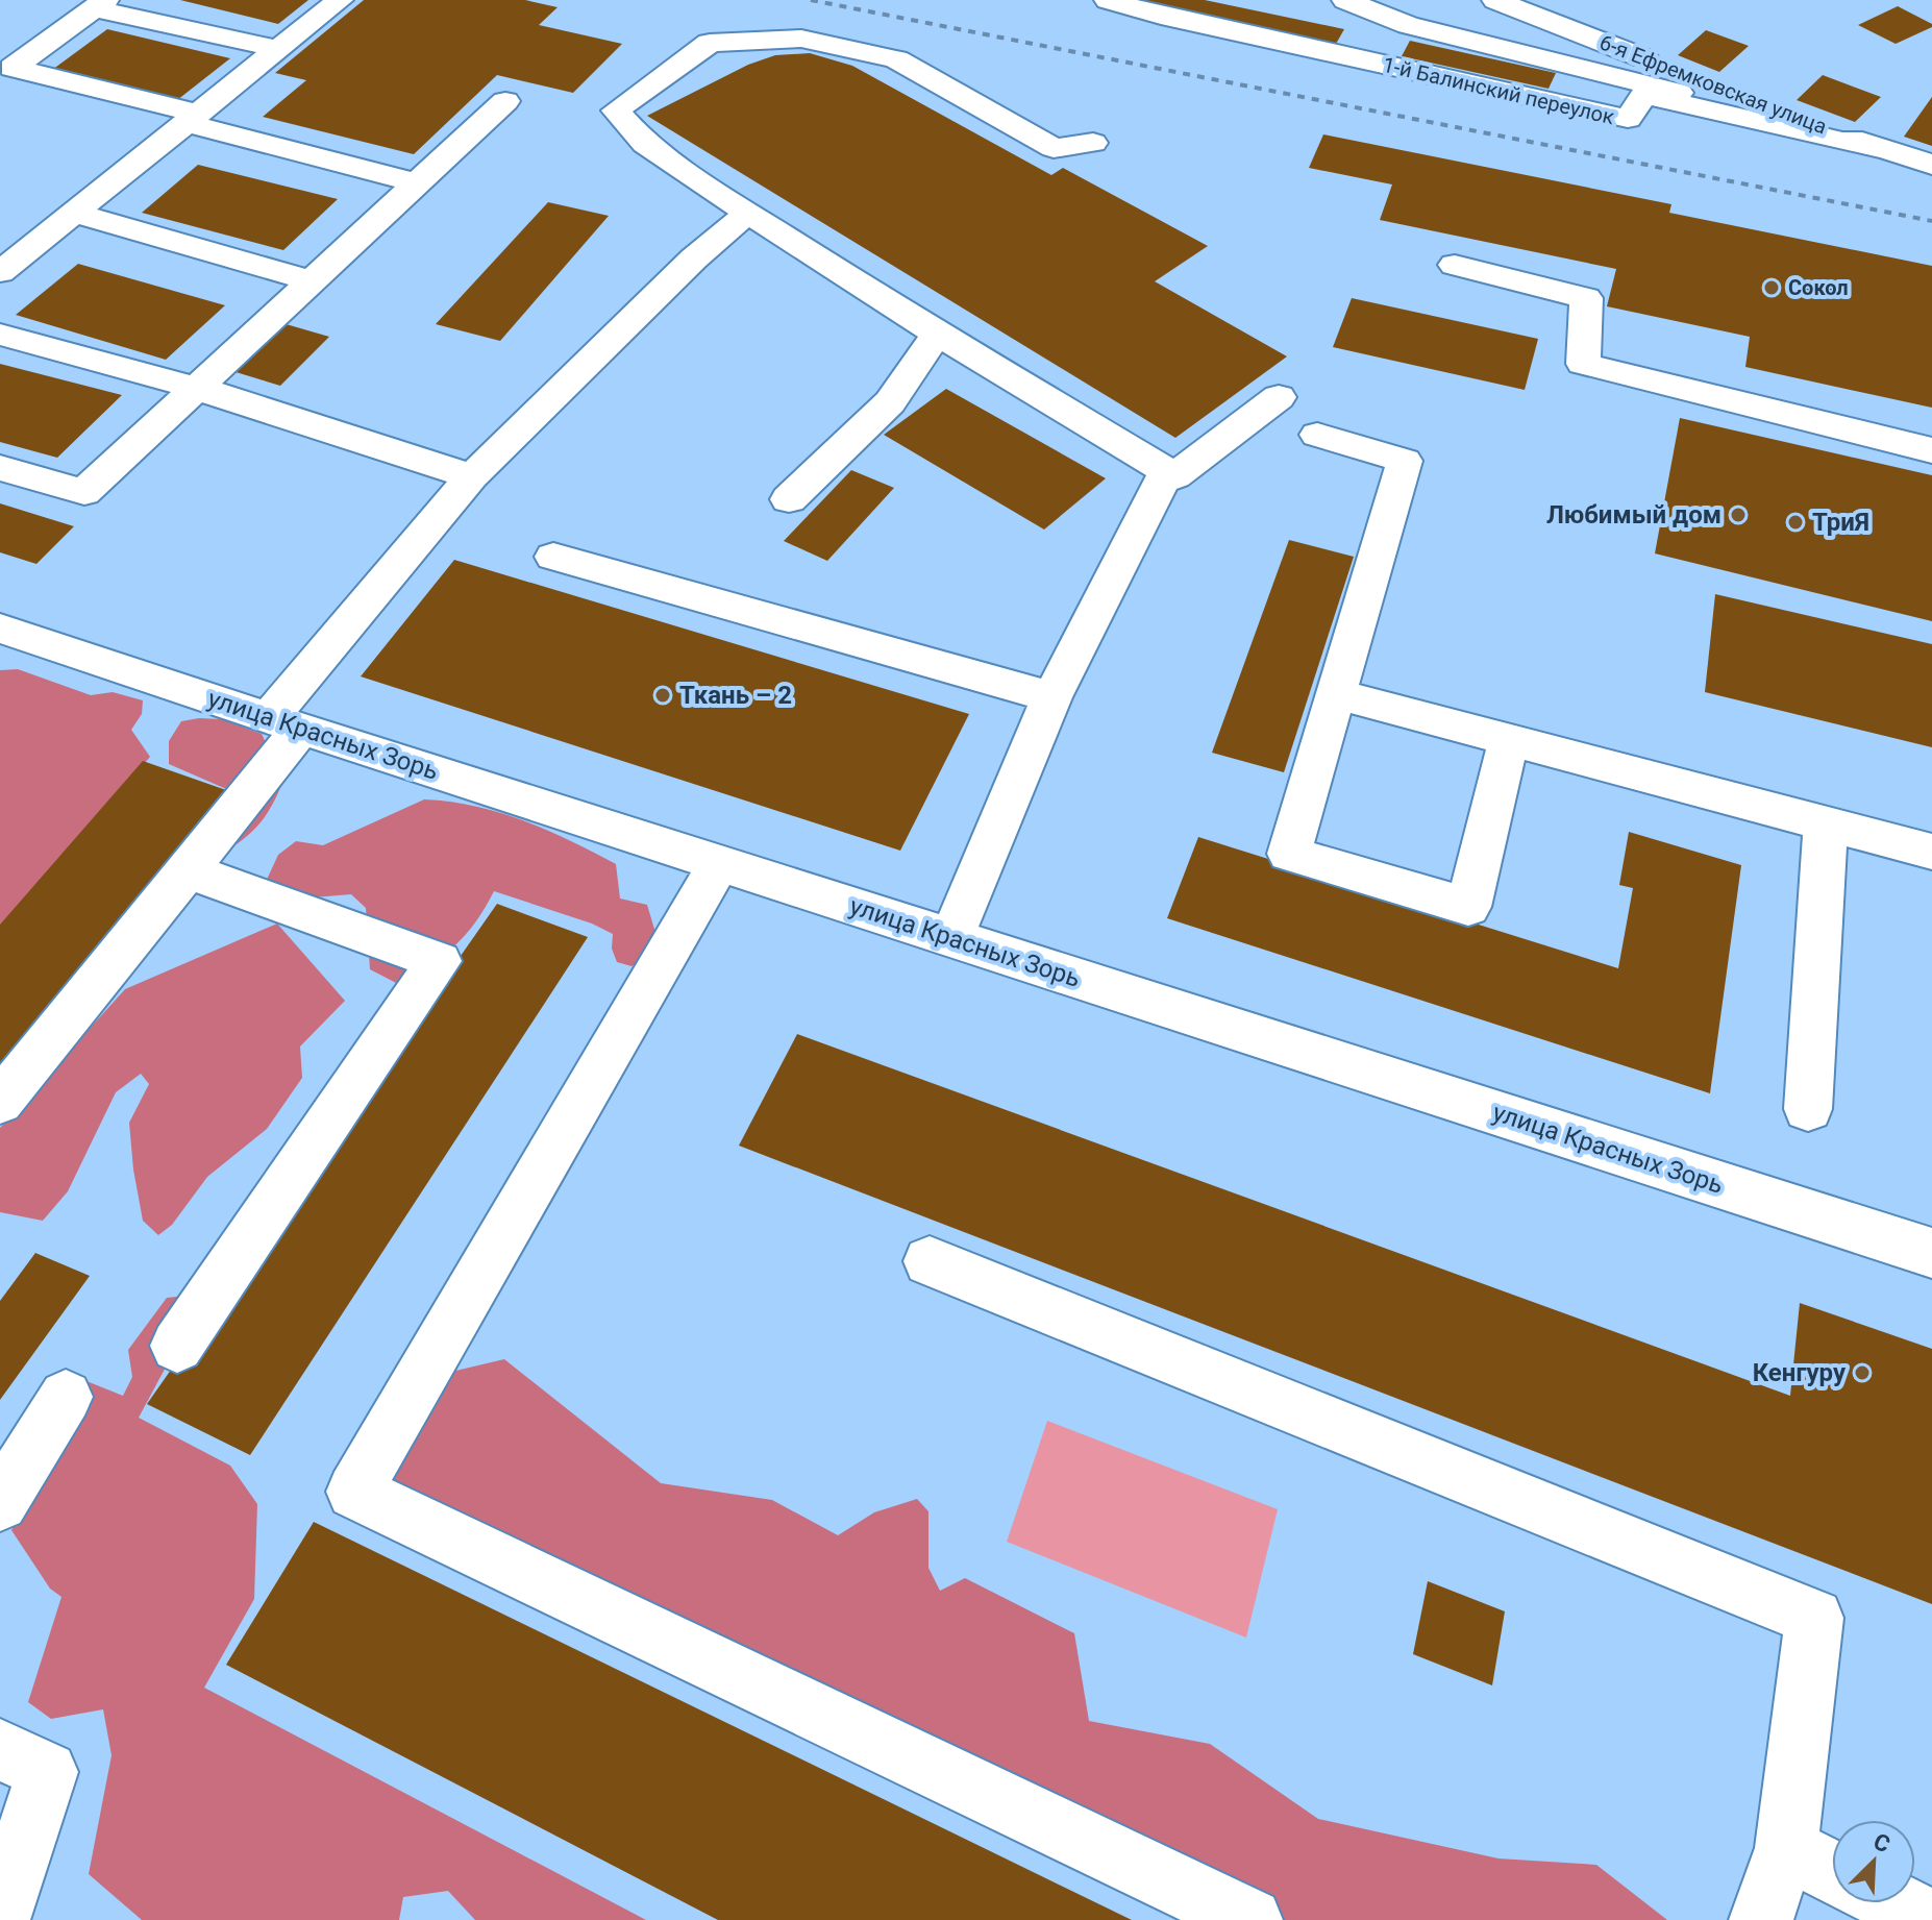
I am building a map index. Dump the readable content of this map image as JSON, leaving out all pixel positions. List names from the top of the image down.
{
  "streets": {
    "street": ["6-я Ефремковская улица", "1-й Балинский переулок", "улица Красных Зорь"]
  },
  "crossings": [
    ["6-я Ефремковская улица", "1-й Балинский переулок"]
  ],
  "places": [
    "Сокол",
    "Любимый дом",
    "ТриЯ",
    "Ткань – 2",
    "Кенгуру"
  ],
  "north": "top right"
}
